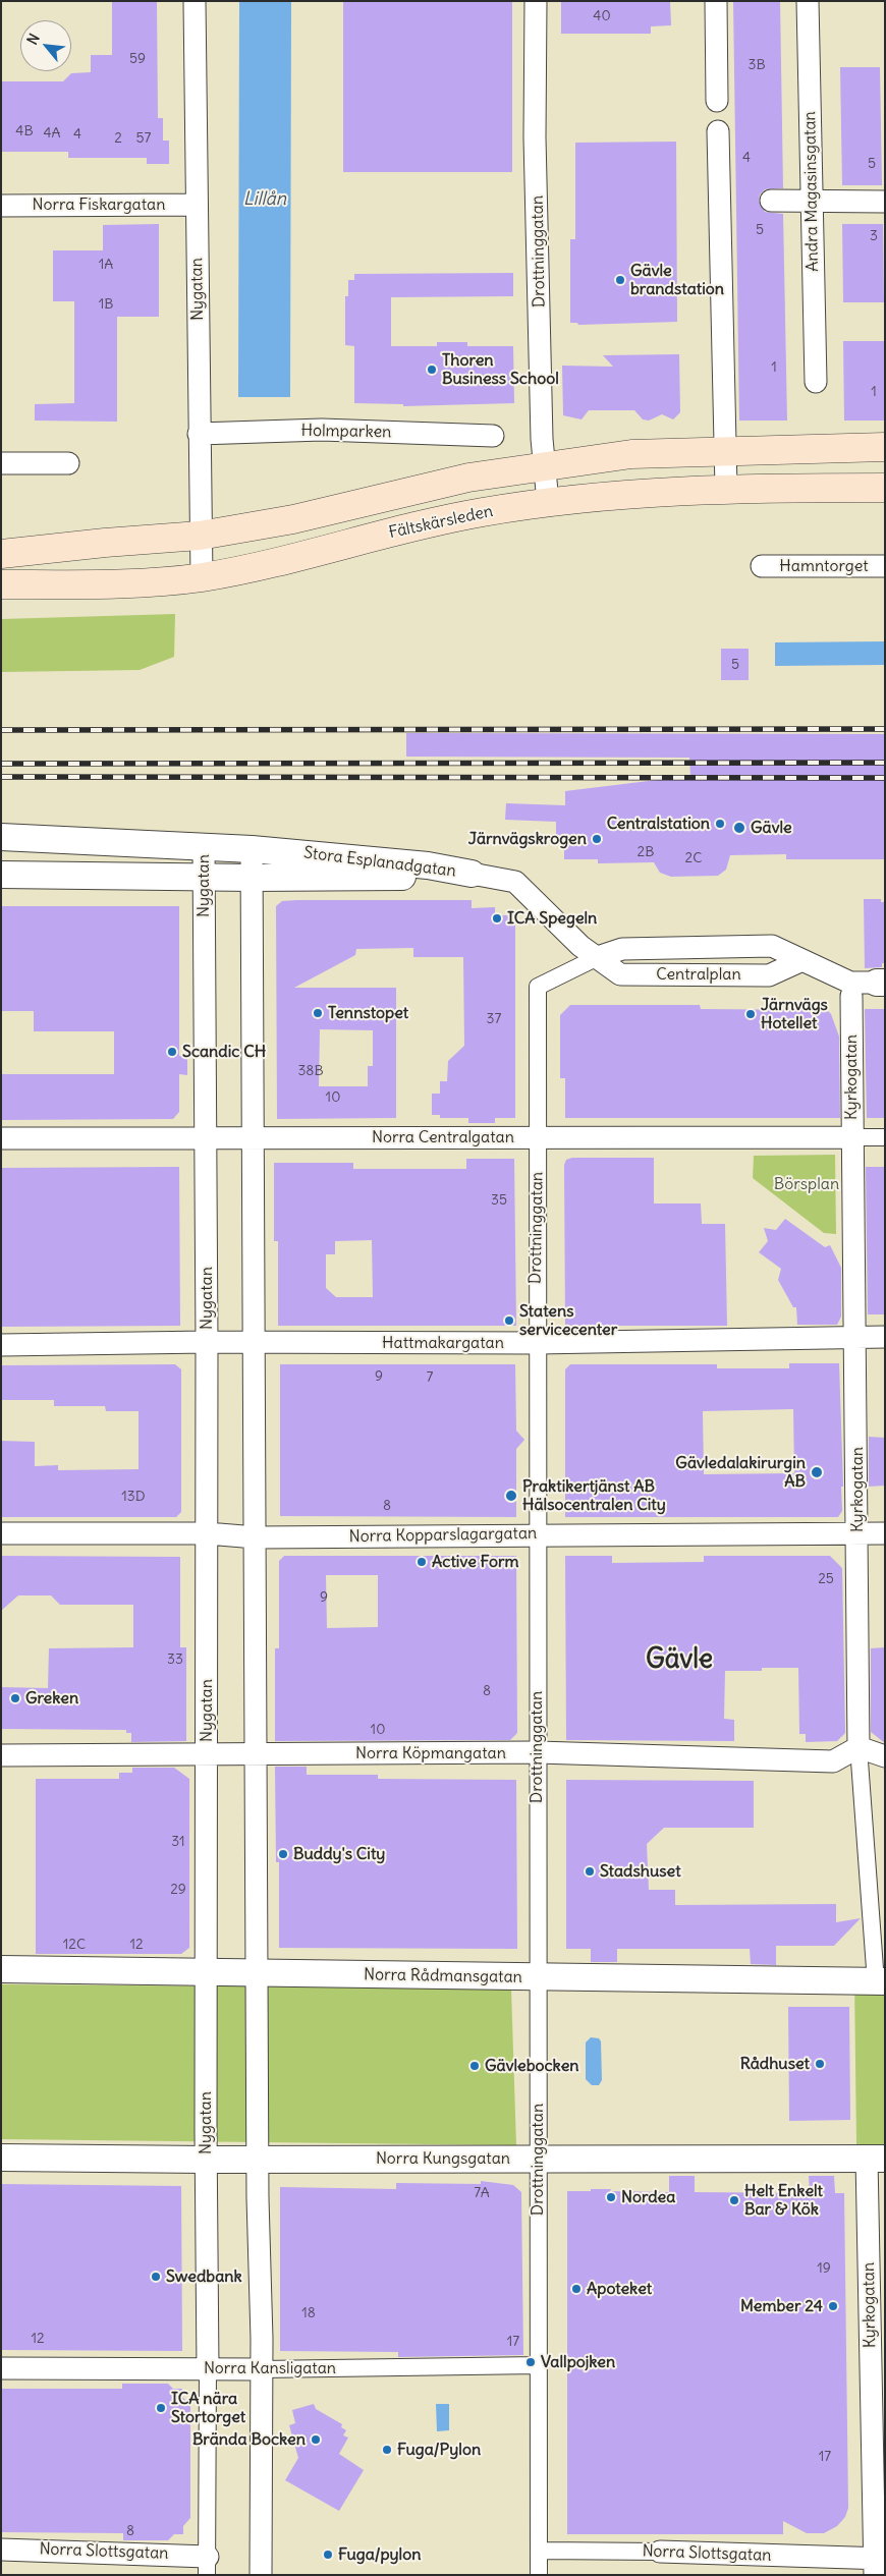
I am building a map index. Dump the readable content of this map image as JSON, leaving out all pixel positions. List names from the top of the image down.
{
  "streets": {
    "main road": ["Fältskärsleden"],
    "street": [
      "Andra Magasinsgatan",
      "Norra Fiskargatan",
      "Drottninggatan",
      "Nygatan",
      "Holmparken",
      "Hamntorget",
      "Stora Esplanadgatan",
      "Centralplan",
      "Kyrkogatan",
      "Norra Centralgatan",
      "Hattmakargatan",
      "Norra Kopparslagargatan",
      "Norra Köpmangatan",
      "Norra Rådmansgatan",
      "Norra Kungsgatan",
      "Norra Kansligatan",
      "Norra Slottsgatan"
    ]
  },
  "crossings": [
    ["Norra Fiskargatan", "Nygatan"],
    ["Drottninggatan", "Fältskärsleden"],
    ["Drottninggatan", "Centralplan"],
    ["Drottninggatan", "Norra Centralgatan"],
    ["Drottninggatan", "Hattmakargatan"],
    ["Drottninggatan", "Norra Kopparslagargatan"],
    ["Drottninggatan", "Norra Köpmangatan"],
    ["Drottninggatan", "Norra Rådmansgatan"],
    ["Drottninggatan", "Norra Kungsgatan"],
    ["Drottninggatan", "Norra Kansligatan"],
    ["Drottninggatan", "Norra Slottsgatan"],
    ["Nygatan", "Holmparken"],
    ["Nygatan", "Fältskärsleden"],
    ["Nygatan", "Stora Esplanadgatan"],
    ["Nygatan", "Norra Centralgatan"],
    ["Nygatan", "Hattmakargatan"],
    ["Nygatan", "Norra Kopparslagargatan"],
    ["Nygatan", "Norra Köpmangatan"],
    ["Nygatan", "Norra Rådmansgatan"],
    ["Nygatan", "Norra Kungsgatan"],
    ["Nygatan", "Norra Kansligatan"],
    ["Nygatan", "Norra Slottsgatan"],
    ["Stora Esplanadgatan", "Centralplan"],
    ["Centralplan", "Kyrkogatan"],
    ["Kyrkogatan", "Norra Centralgatan"],
    ["Kyrkogatan", "Hattmakargatan"],
    ["Kyrkogatan", "Norra Kopparslagargatan"],
    ["Kyrkogatan", "Norra Köpmangatan"],
    ["Kyrkogatan", "Norra Rådmansgatan"],
    ["Kyrkogatan", "Norra Kungsgatan"],
    ["Kyrkogatan", "Norra Slottsgatan"]
  ],
  "districts": ["Gävle"],
  "water": ["Lillån"],
  "parks": ["Börsplan"],
  "places": [
    "Gävle brandstation",
    "Thoren Business School",
    "Centralstation",
    "Gävle",
    "Järnvägskrogen",
    "ICA Spegeln",
    "Tennstopet",
    "Järnvägs Hotellet",
    "Scandic CH",
    "Statens servicecenter",
    "Gävledalakirurgin AB",
    "Praktikertjänst AB Hälsocentralen City",
    "Active Form",
    "Greken",
    "Buddy's City",
    "Stadshuset",
    "Rådhuset",
    "Gävlebocken",
    "Nordea",
    "Helt Enkelt Bar & Kök",
    "Swedbank",
    "Apoteket",
    "Member 24",
    "Vallpojken",
    "ICA nära Stortorget",
    "Brända Bocken",
    "Fuga/Pylon",
    "Fuga/pylon"
  ],
  "house_numbers": [
    "40",
    "59",
    "3B",
    "4B",
    "4A",
    "4",
    "2",
    "57",
    "4",
    "5",
    "5",
    "3",
    "1A",
    "1B",
    "1",
    "1",
    "5",
    "2B",
    "2C",
    "37",
    "38B",
    "10",
    "35",
    "9",
    "7",
    "13D",
    "8",
    "25",
    "9",
    "33",
    "8",
    "10",
    "31",
    "29",
    "12C",
    "12",
    "7A",
    "19",
    "18",
    "12",
    "17",
    "17",
    "8"
  ],
  "north": "top left"
}
